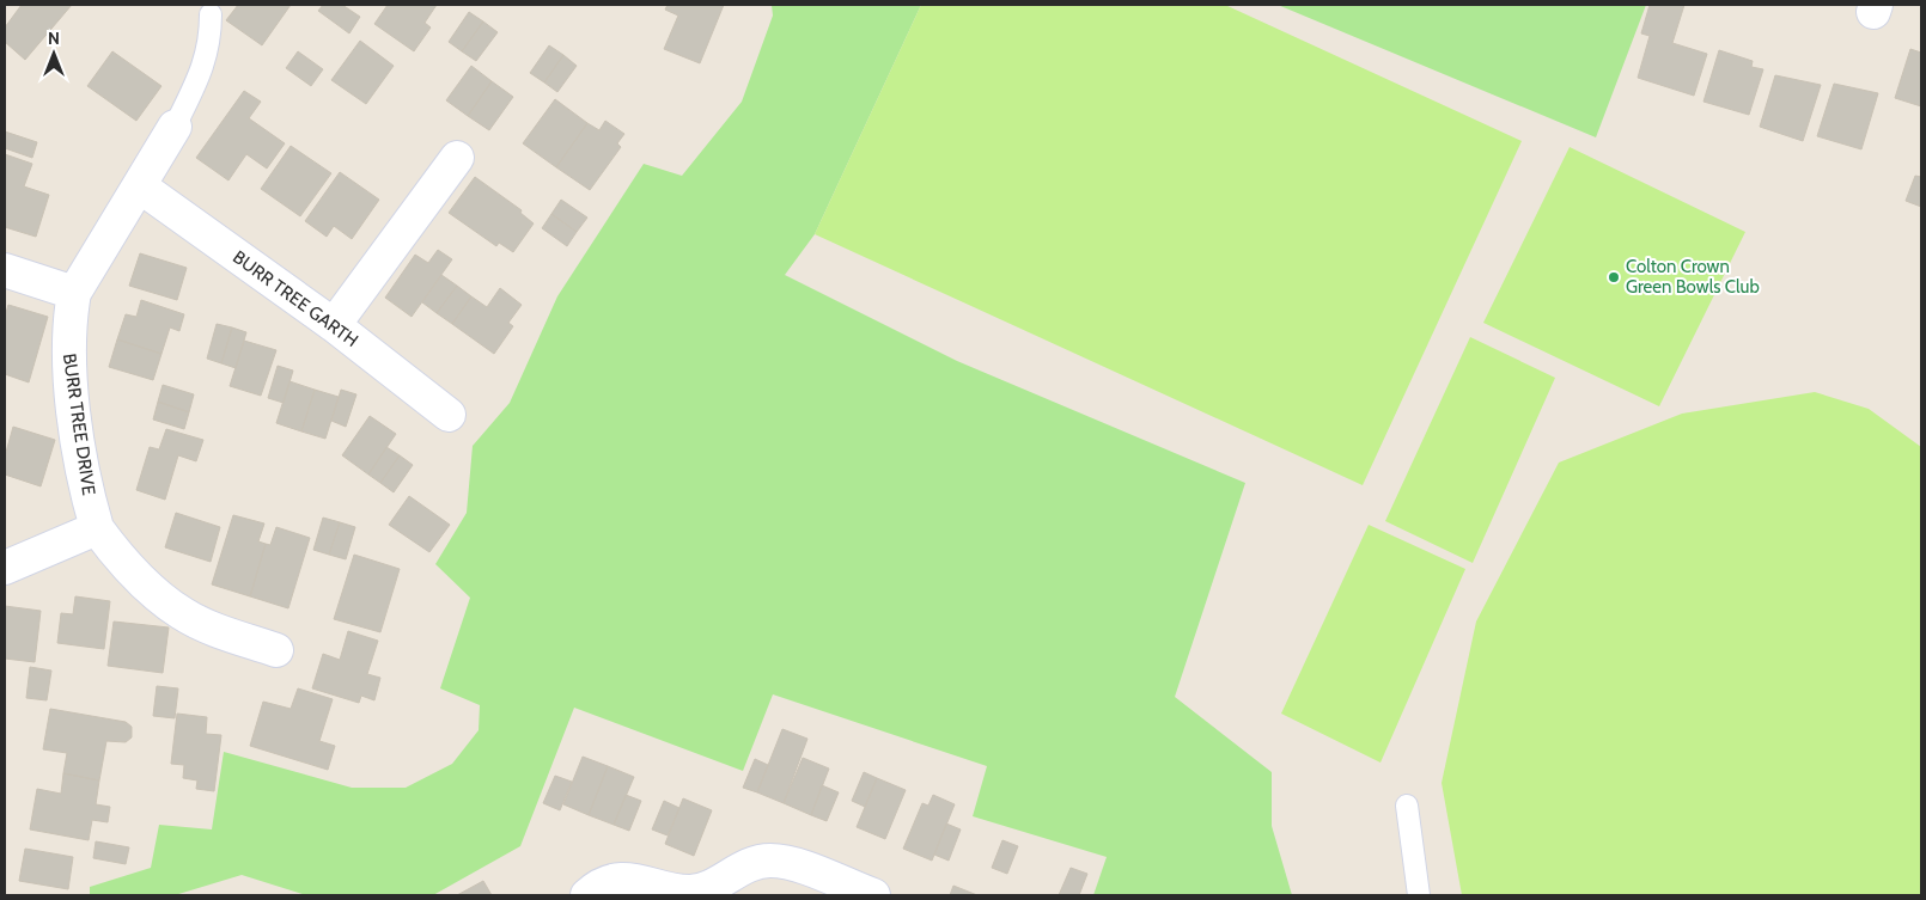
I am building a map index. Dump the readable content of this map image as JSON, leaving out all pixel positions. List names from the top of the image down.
{
  "streets": {
    "street": ["BURR TREE GARTH", "BURR TREE DRIVE"]
  },
  "places": ["Colton Crown Green Bowls Club"],
  "north": "top"
}
